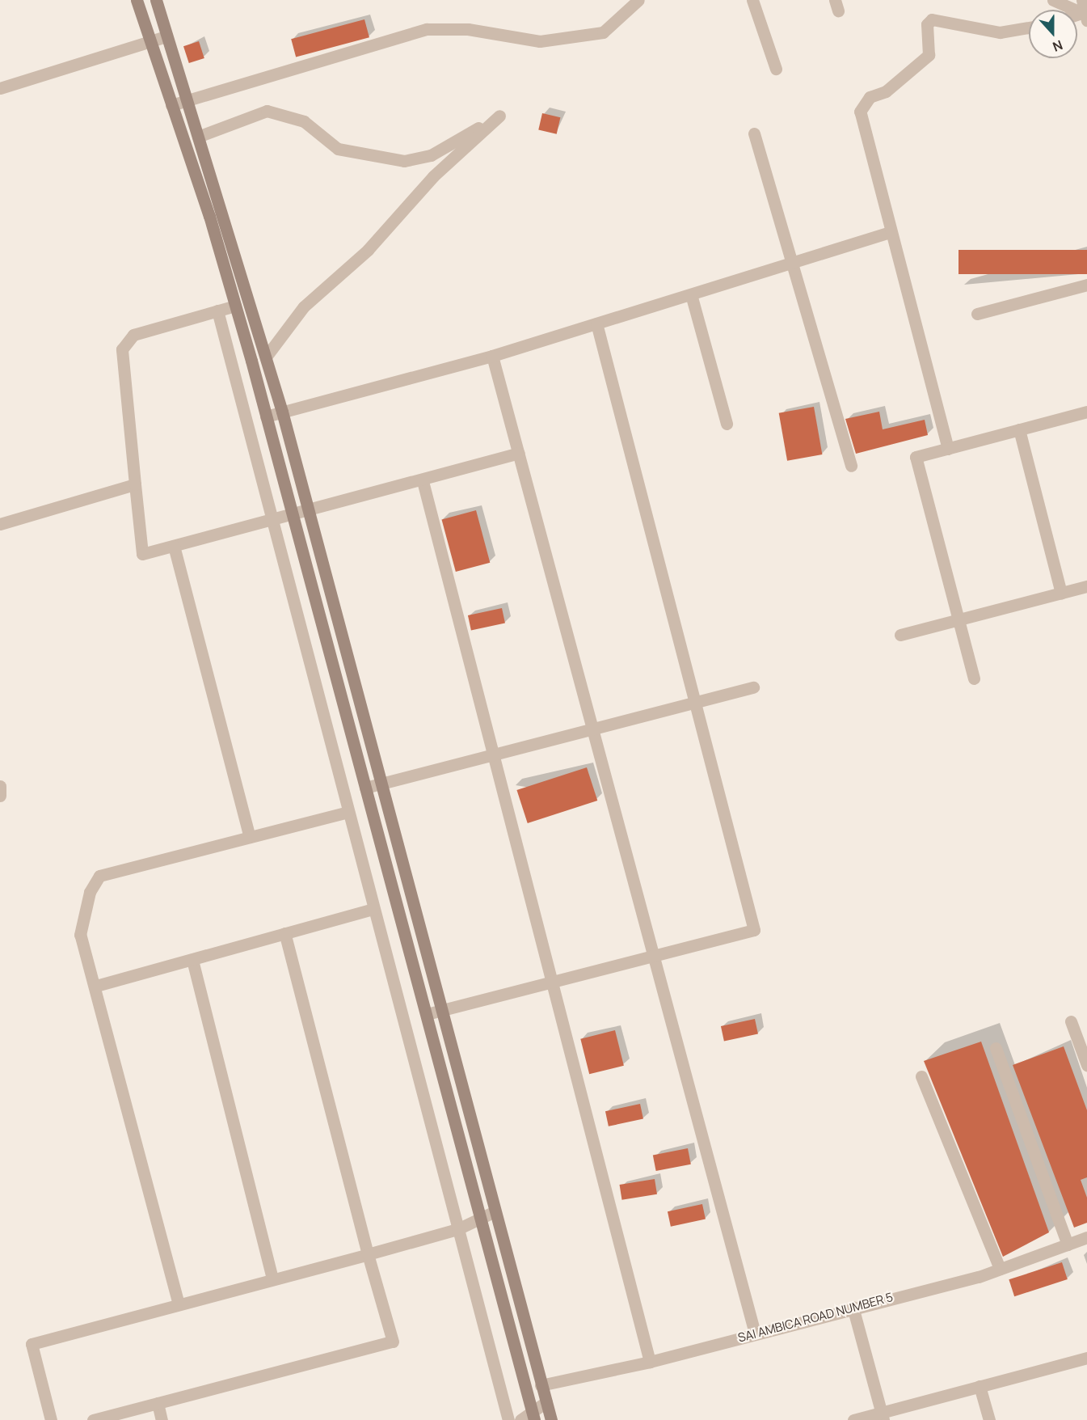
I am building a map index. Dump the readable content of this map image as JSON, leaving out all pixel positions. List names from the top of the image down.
{
  "streets": {
    "street": ["SAI AMBICA ROAD NUMBER 5"]
  },
  "north": "bottom"
}
